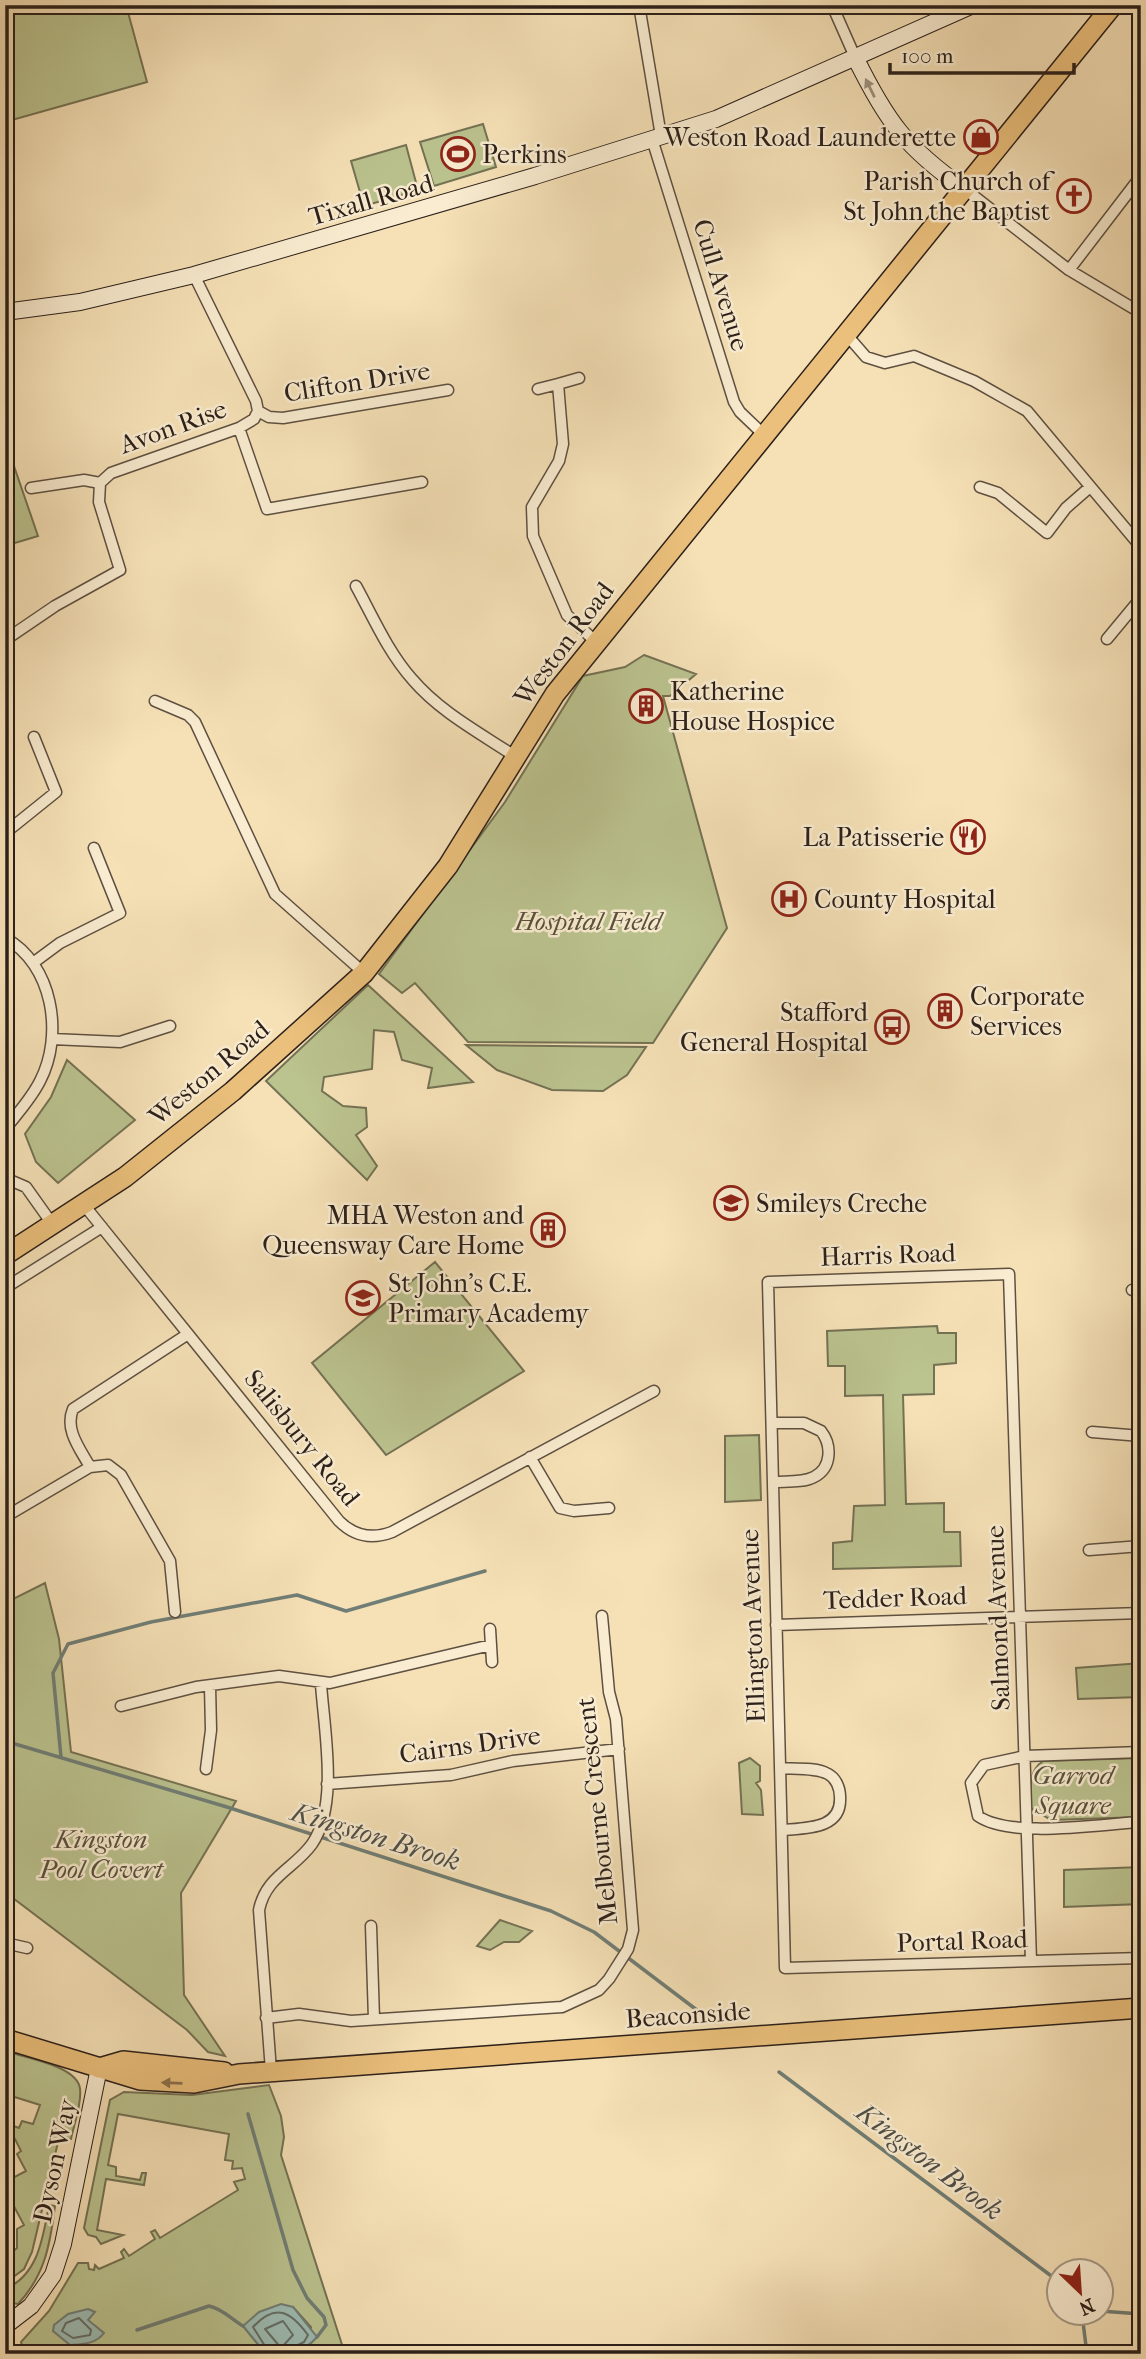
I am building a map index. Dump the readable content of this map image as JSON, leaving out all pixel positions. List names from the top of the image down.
{
  "streets": {
    "highway": ["Weston Road", "Beaconside"],
    "street": [
      "Tixall Road",
      "Cull Avenue",
      "Clifton Drive",
      "Avon Rise",
      "Harris Road",
      "Salisbury Road",
      "Tedder Road",
      "Salmond Avenue",
      "Ellington Avenue",
      "Cairns Drive",
      "Melbourne Crescent",
      "Portal Road",
      "Dyson Way"
    ]
  },
  "crossings": [
    ["Tixall Road", "Cull Avenue"],
    ["Tixall Road", "Clifton Drive"],
    ["Cull Avenue", "Weston Road"],
    ["Clifton Drive", "Avon Rise"],
    ["Weston Road", "Salisbury Road"],
    ["Harris Road", "Salmond Avenue"],
    ["Harris Road", "Ellington Avenue"],
    ["Tedder Road", "Salmond Avenue"],
    ["Tedder Road", "Ellington Avenue"],
    ["Salmond Avenue", "Portal Road"],
    ["Ellington Avenue", "Portal Road"],
    ["Cairns Drive", "Melbourne Crescent"],
    ["Beaconside", "Dyson Way"]
  ],
  "water": ["Kingston Brook"],
  "parks": ["Hospital Field", "Garrod Square", "Kingston Pool Covert"],
  "places": {
    "shop": ["Weston Road Launderette"],
    "sports": ["Perkins"],
    "church": ["Parish Church of St John the Baptist"],
    "building": ["Katherine House Hospice", "Corporate Services", "MHA Weston and Queensway Care Home"],
    "restaurant": ["La Patisserie"],
    "hospital": ["County Hospital"],
    "bus stop": ["Stafford General Hospital"],
    "school or university": ["Smileys Creche", "St John's C.E. Primary Academy"]
  },
  "scale_bar": "100 m",
  "north": "bottom right"
}
